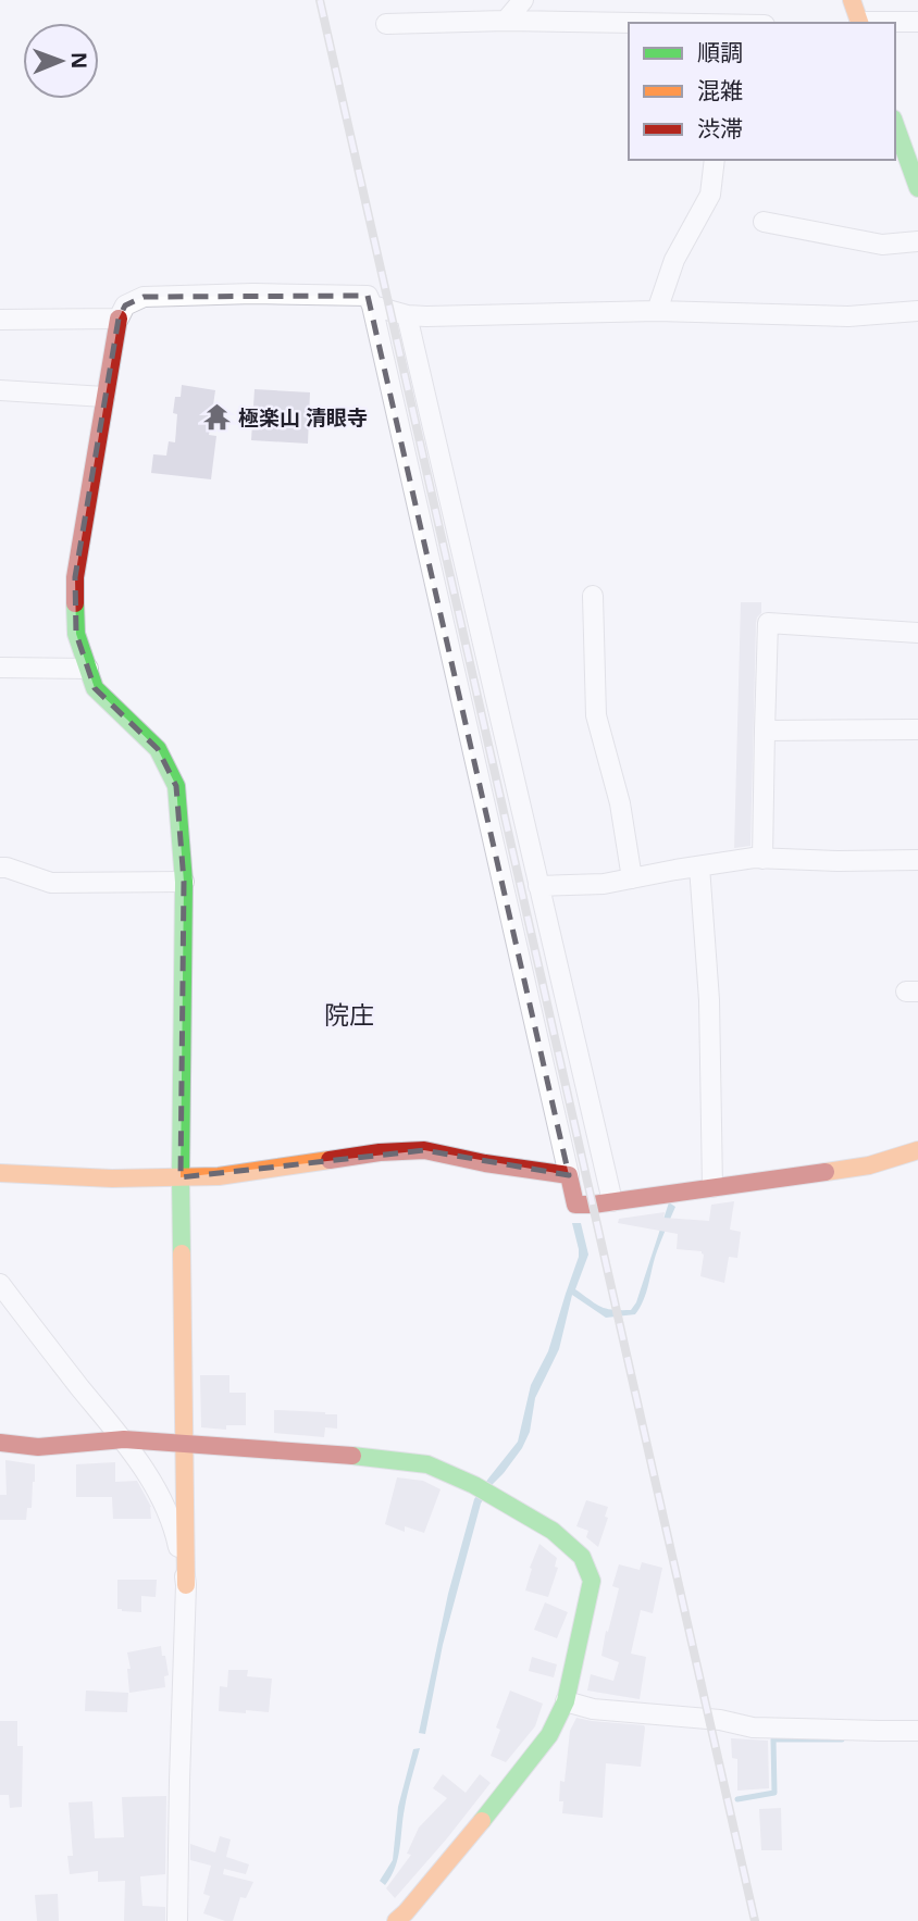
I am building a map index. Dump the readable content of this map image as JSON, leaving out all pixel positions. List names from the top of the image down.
{
  "districts": ["院庄"],
  "places": {
    "temple": ["極楽山 清眼寺"]
  },
  "legend": ["順調", "混雑", "渋滞"],
  "north": "right"
}
